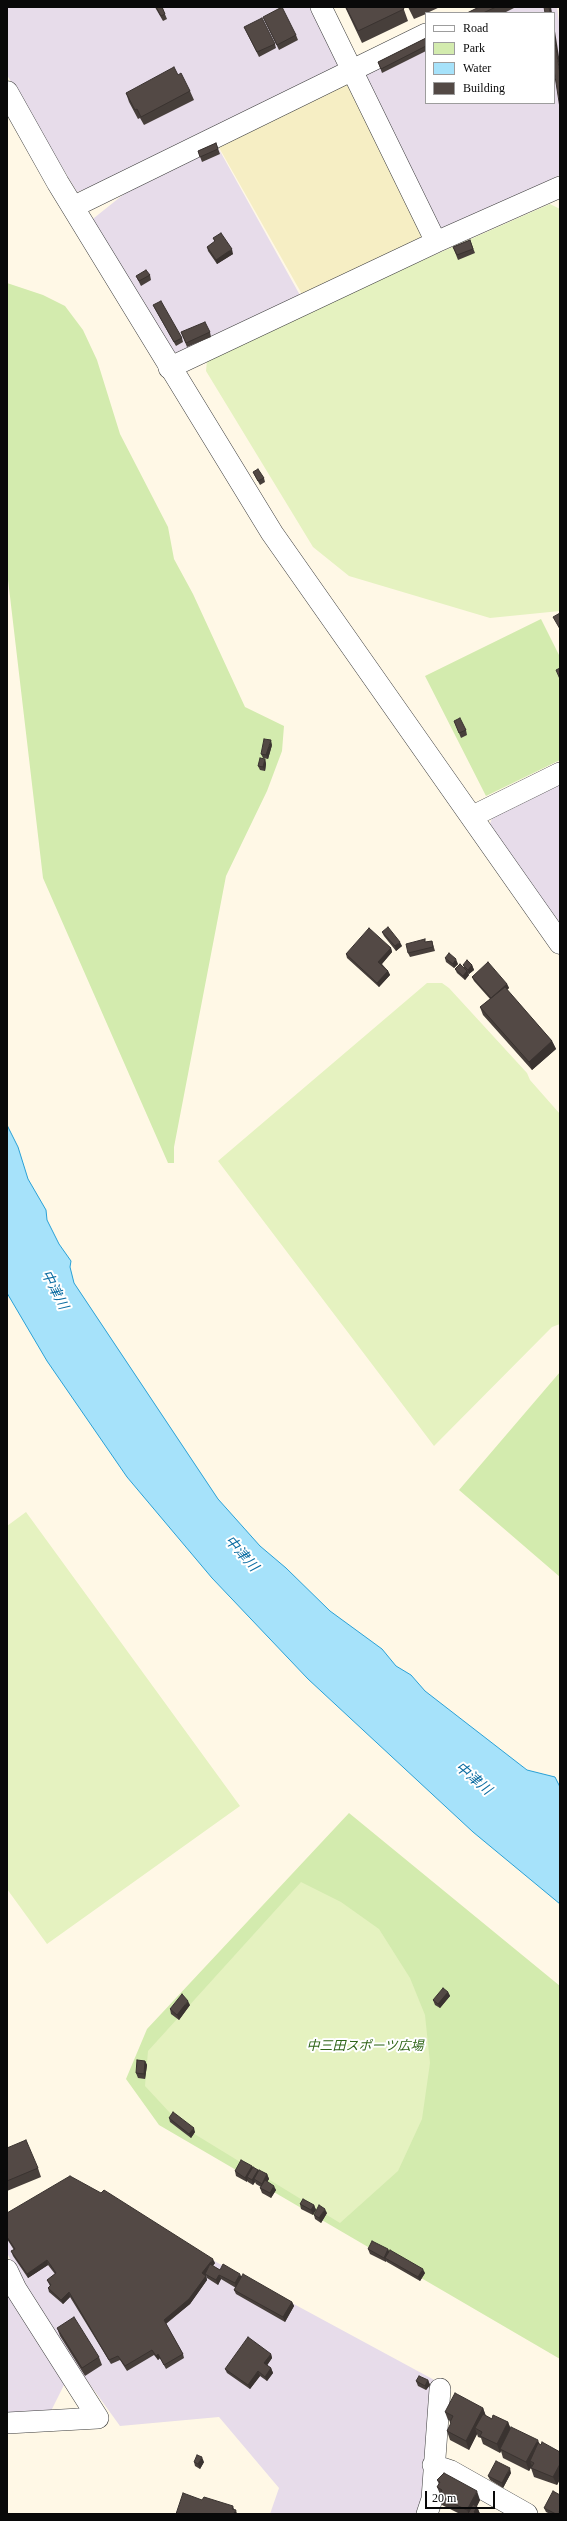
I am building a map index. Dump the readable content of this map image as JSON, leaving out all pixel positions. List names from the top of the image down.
{
  "water": ["中津川"],
  "parks": ["中三田スポーツ広場"],
  "legend": [
    "Road",
    "Park",
    "Water",
    "Building"
  ],
  "scale_bar": "20 m"
}
